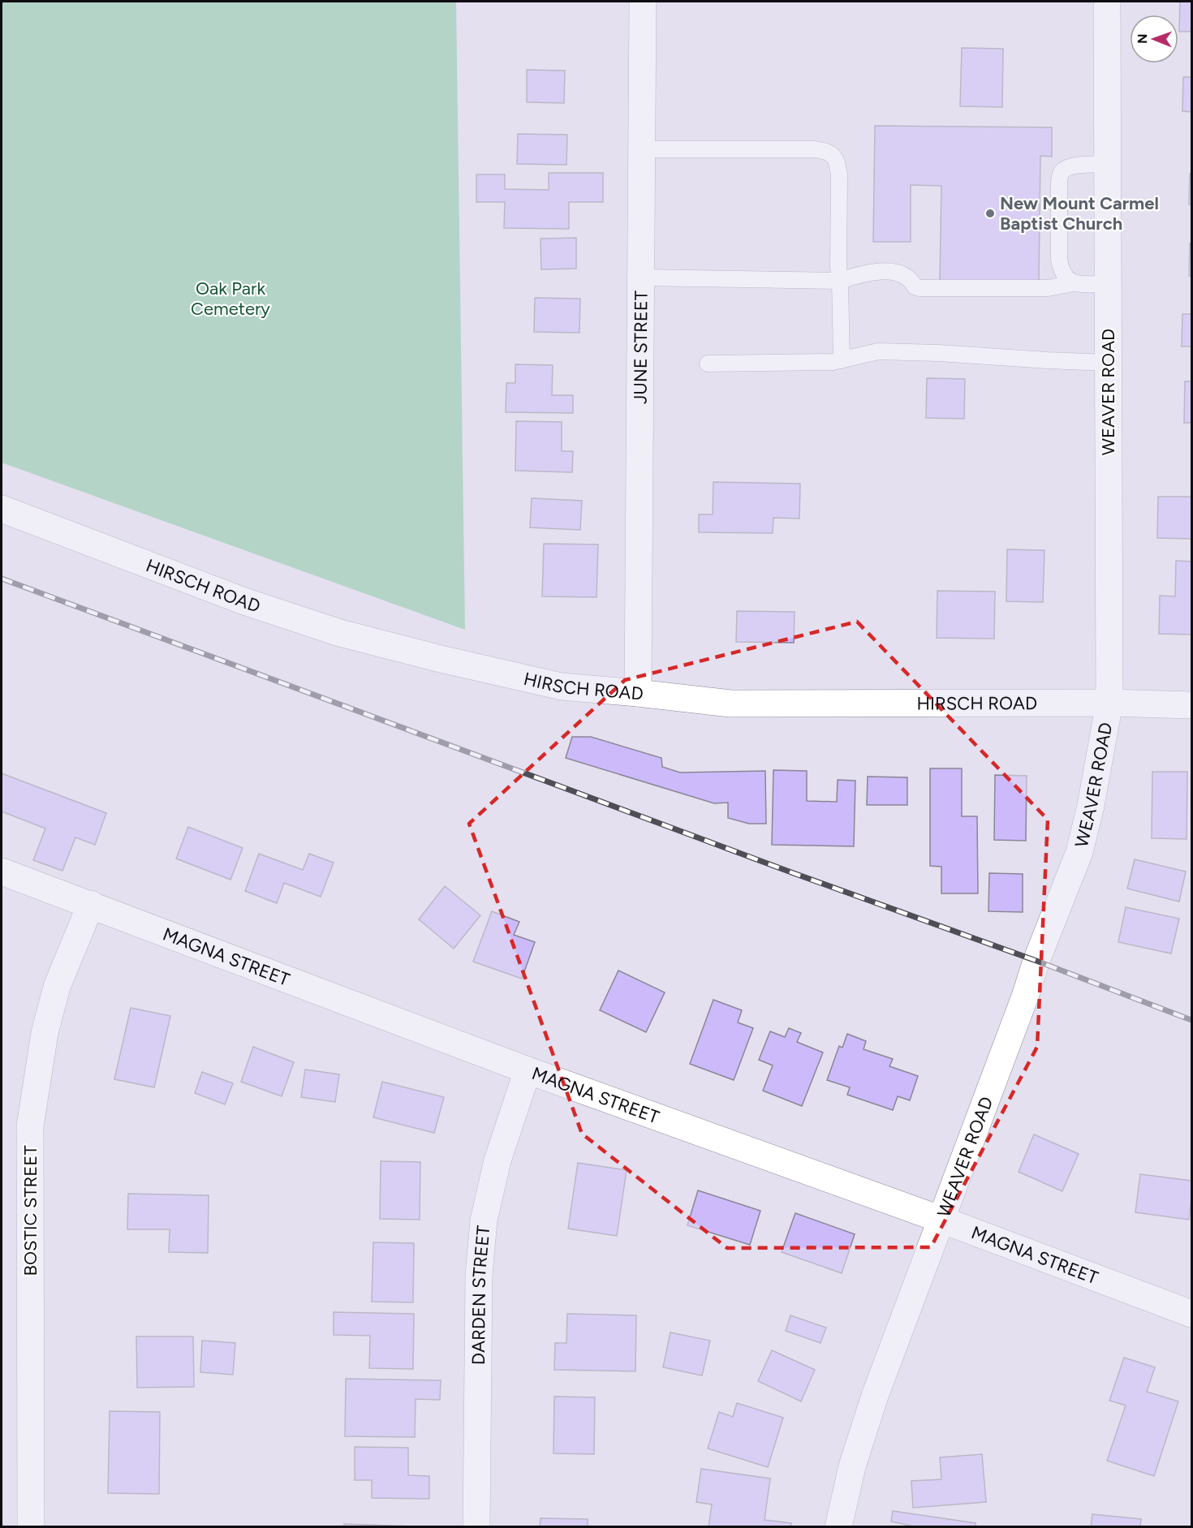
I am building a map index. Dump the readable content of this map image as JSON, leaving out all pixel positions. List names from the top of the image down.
{
  "streets": {
    "street": [
      "JUNE STREET",
      "WEAVER ROAD",
      "HIRSCH ROAD",
      "MAGNA STREET",
      "BOSTIC STREET",
      "DARDEN STREET"
    ]
  },
  "crossings": [
    ["JUNE STREET", "HIRSCH ROAD"],
    ["WEAVER ROAD", "HIRSCH ROAD"],
    ["WEAVER ROAD", "MAGNA STREET"],
    ["MAGNA STREET", "BOSTIC STREET"],
    ["MAGNA STREET", "DARDEN STREET"]
  ],
  "parks": ["Oak Park Cemetery"],
  "places": ["New Mount Carmel Baptist Church"],
  "north": "left"
}
